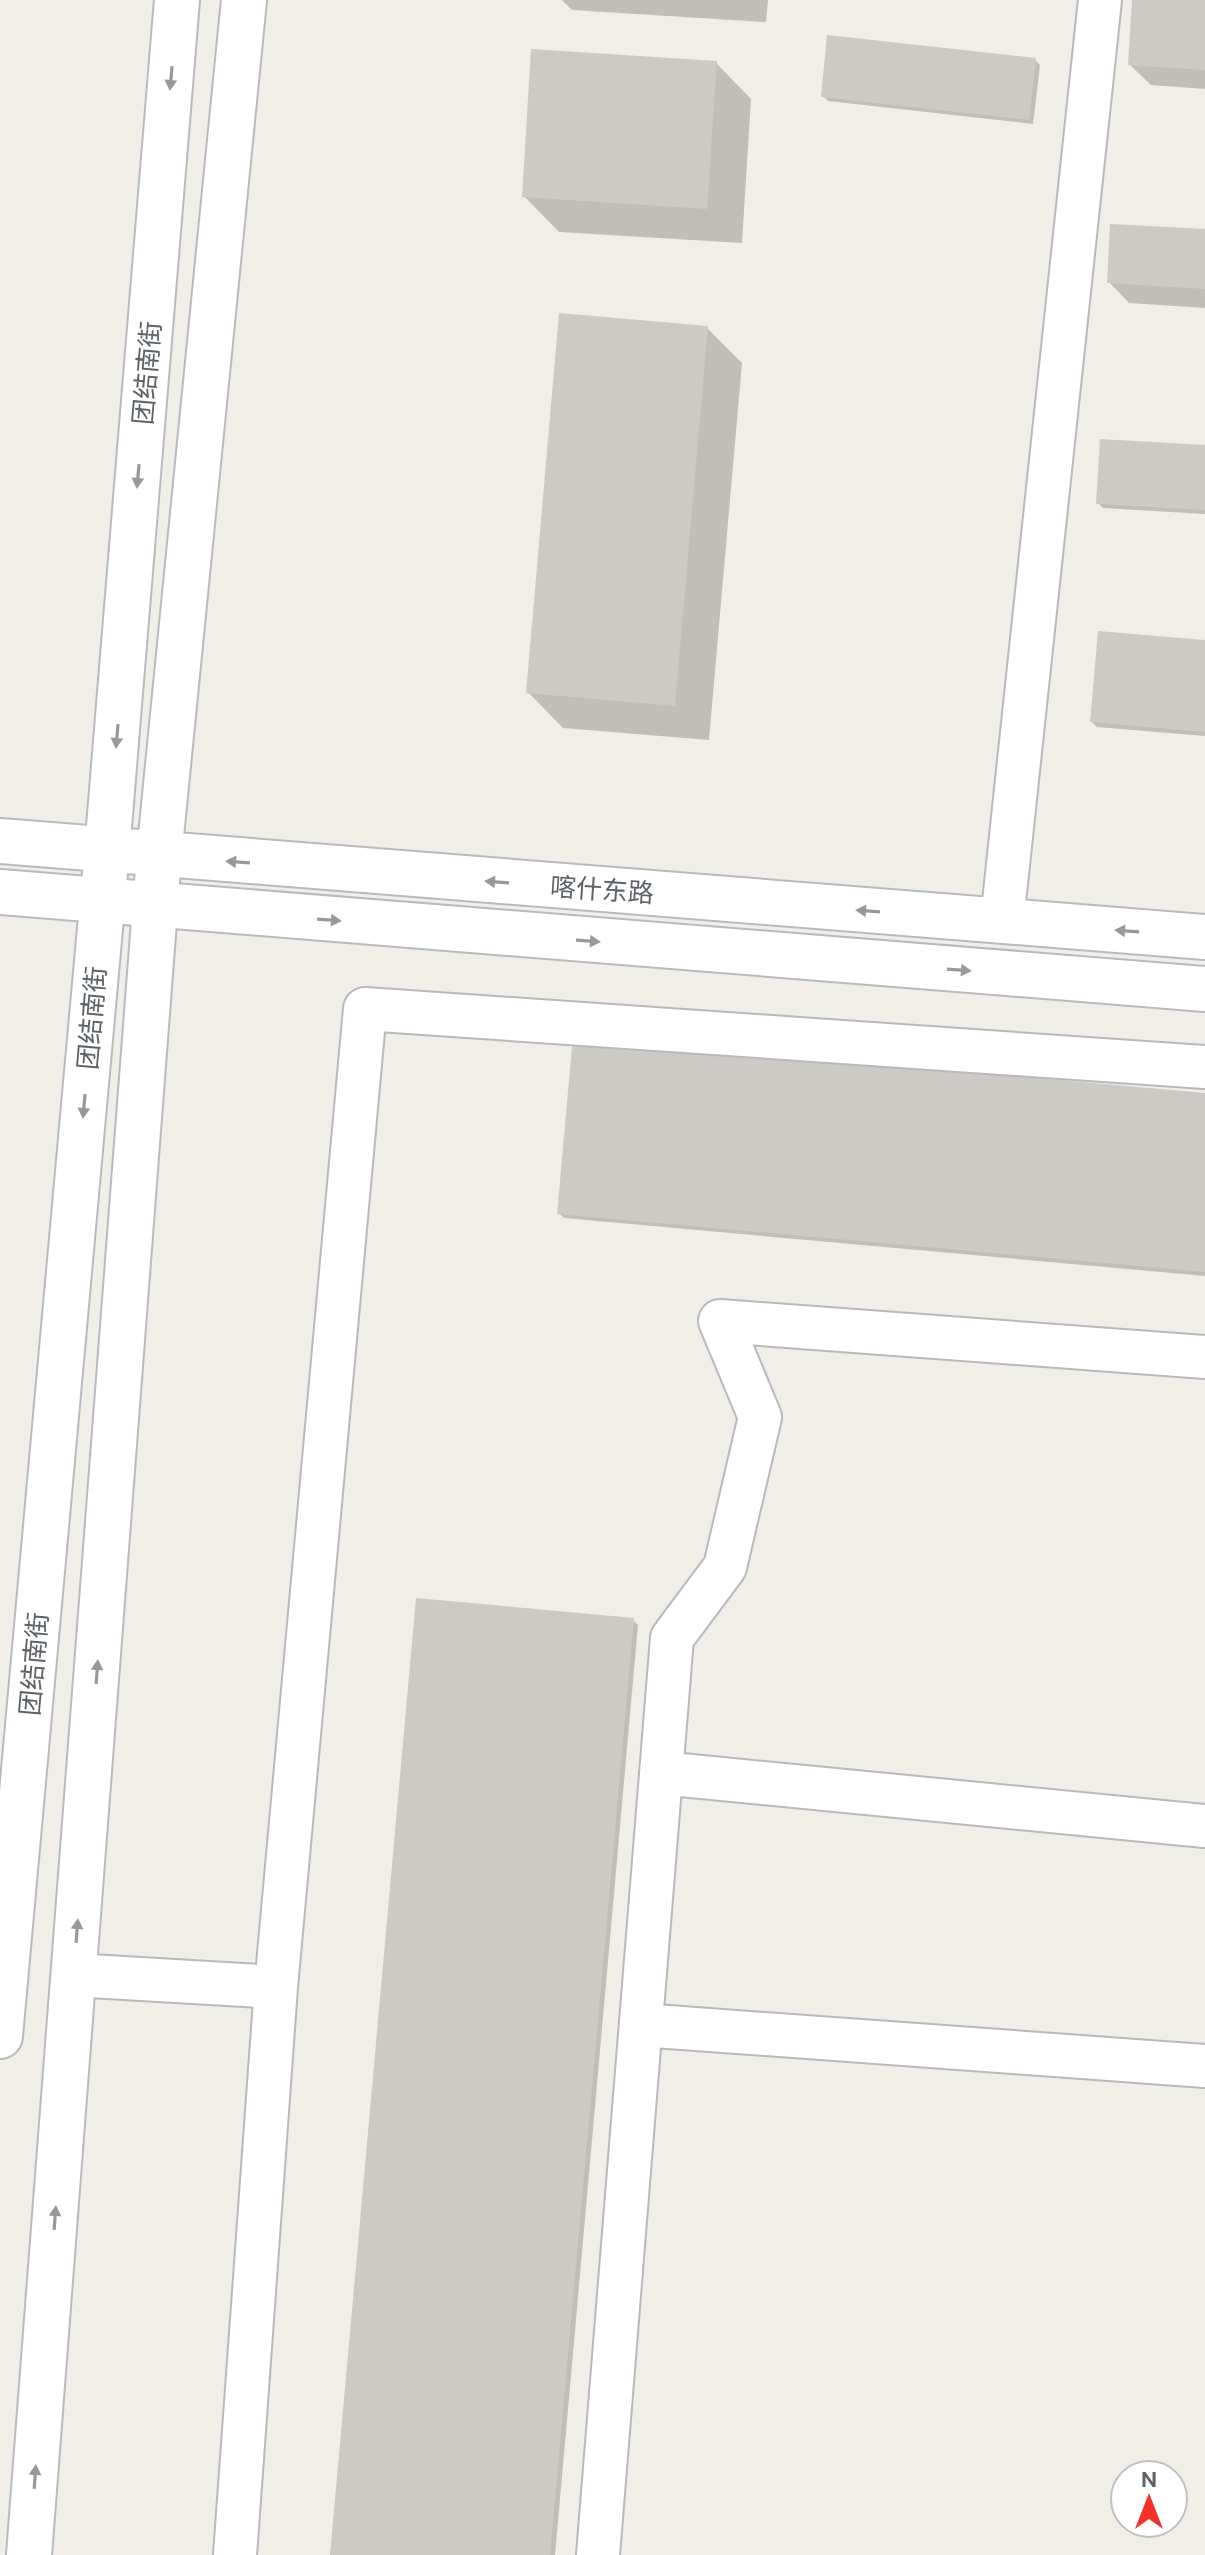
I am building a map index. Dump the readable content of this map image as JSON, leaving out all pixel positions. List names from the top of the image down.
{
  "streets": {
    "main road": ["团结南街", "喀什东路"]
  },
  "crossings": [
    ["团结南街", "喀什东路"]
  ],
  "north": "top"
}
